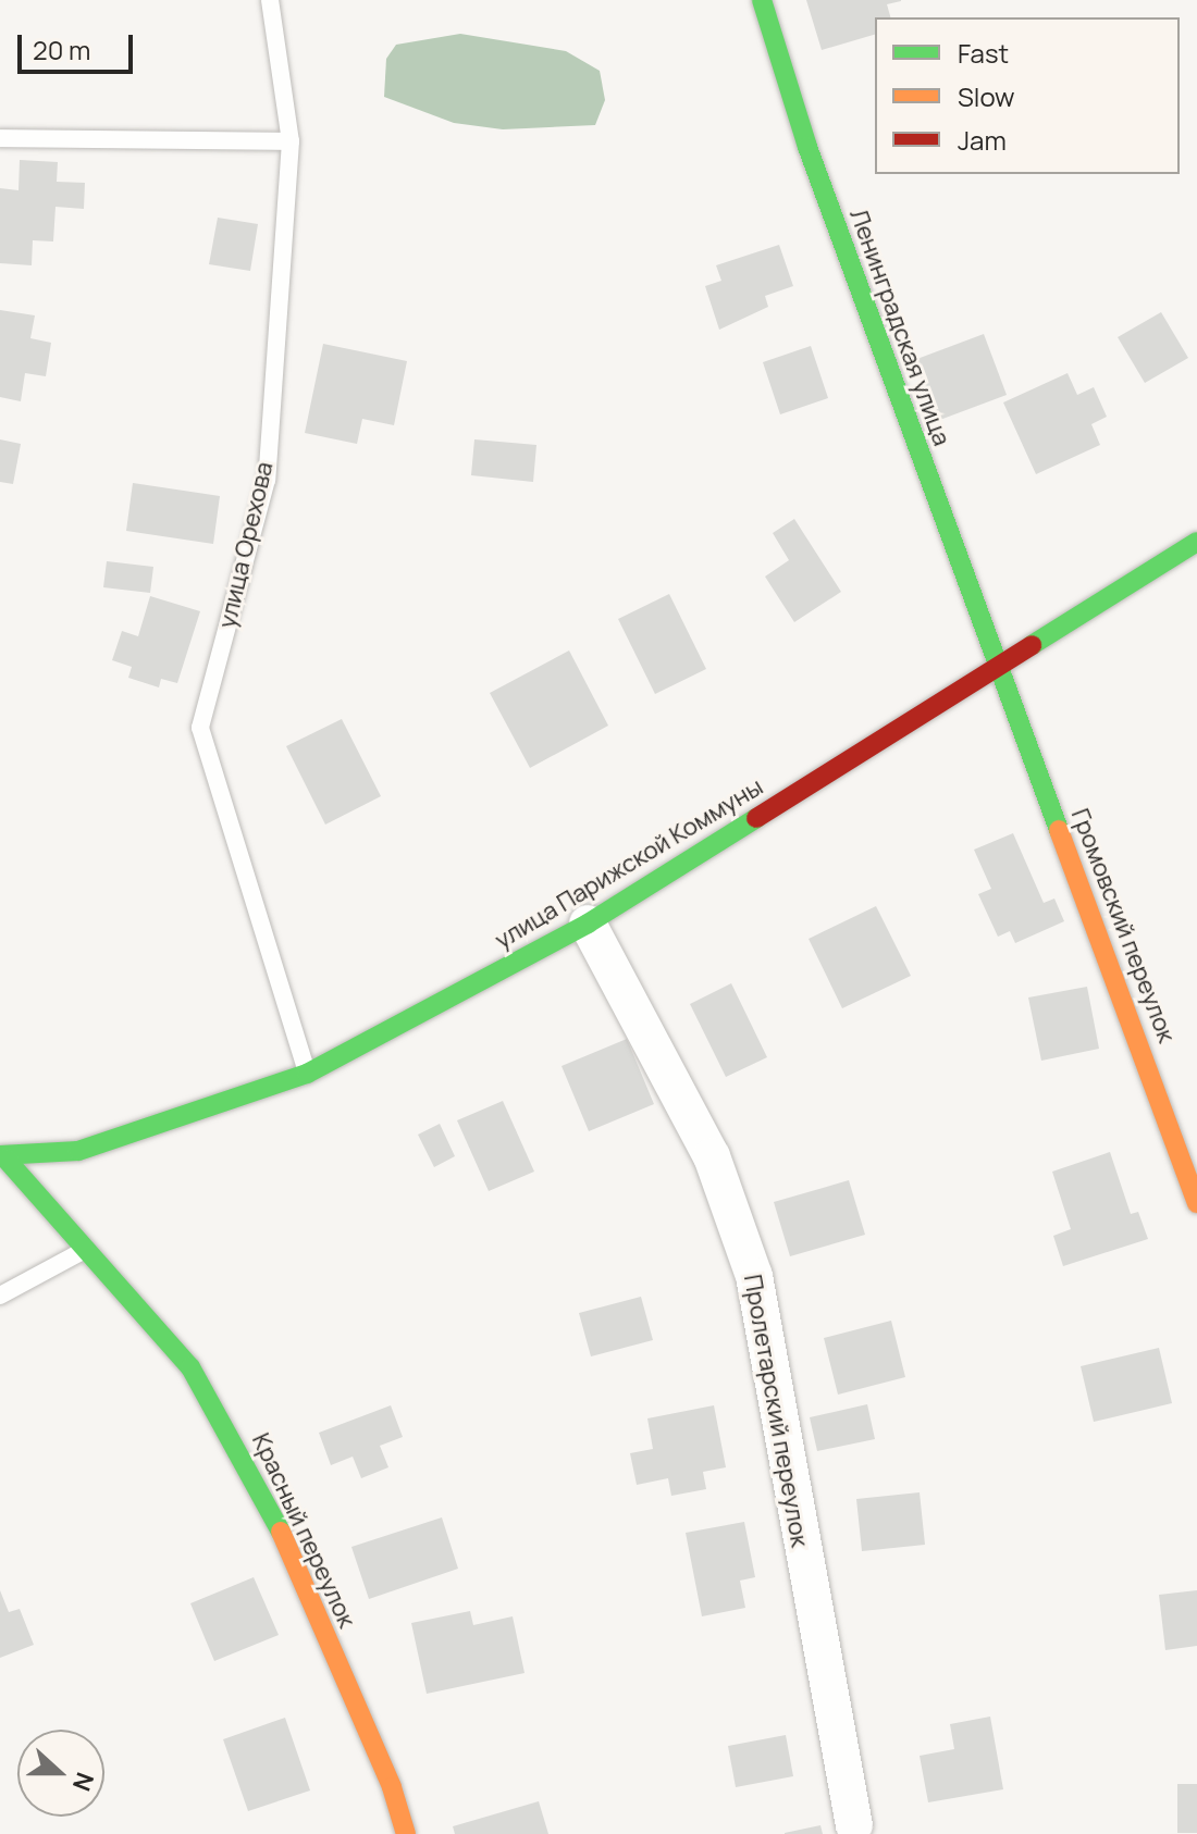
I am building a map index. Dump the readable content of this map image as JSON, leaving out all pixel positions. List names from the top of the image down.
{
  "streets": {
    "street": [
      "Ленинградская улица",
      "улица Парижской Коммуны",
      "Громовский переулок",
      "Пролетарский переулок",
      "Красный переулок"
    ],
    "lane": ["улица Орехова"]
  },
  "crossings": [
    ["Ленинградская улица", "улица Парижской Коммуны"],
    ["Ленинградская улица", "Громовский переулок"],
    ["улица Орехова", "улица Парижской Коммуны"],
    ["улица Парижской Коммуны", "Громовский переулок"],
    ["улица Парижской Коммуны", "Пролетарский переулок"],
    ["улица Парижской Коммуны", "Красный переулок"]
  ],
  "legend": ["Fast", "Slow", "Jam"],
  "scale_bar": "20 m",
  "north": "right"
}
